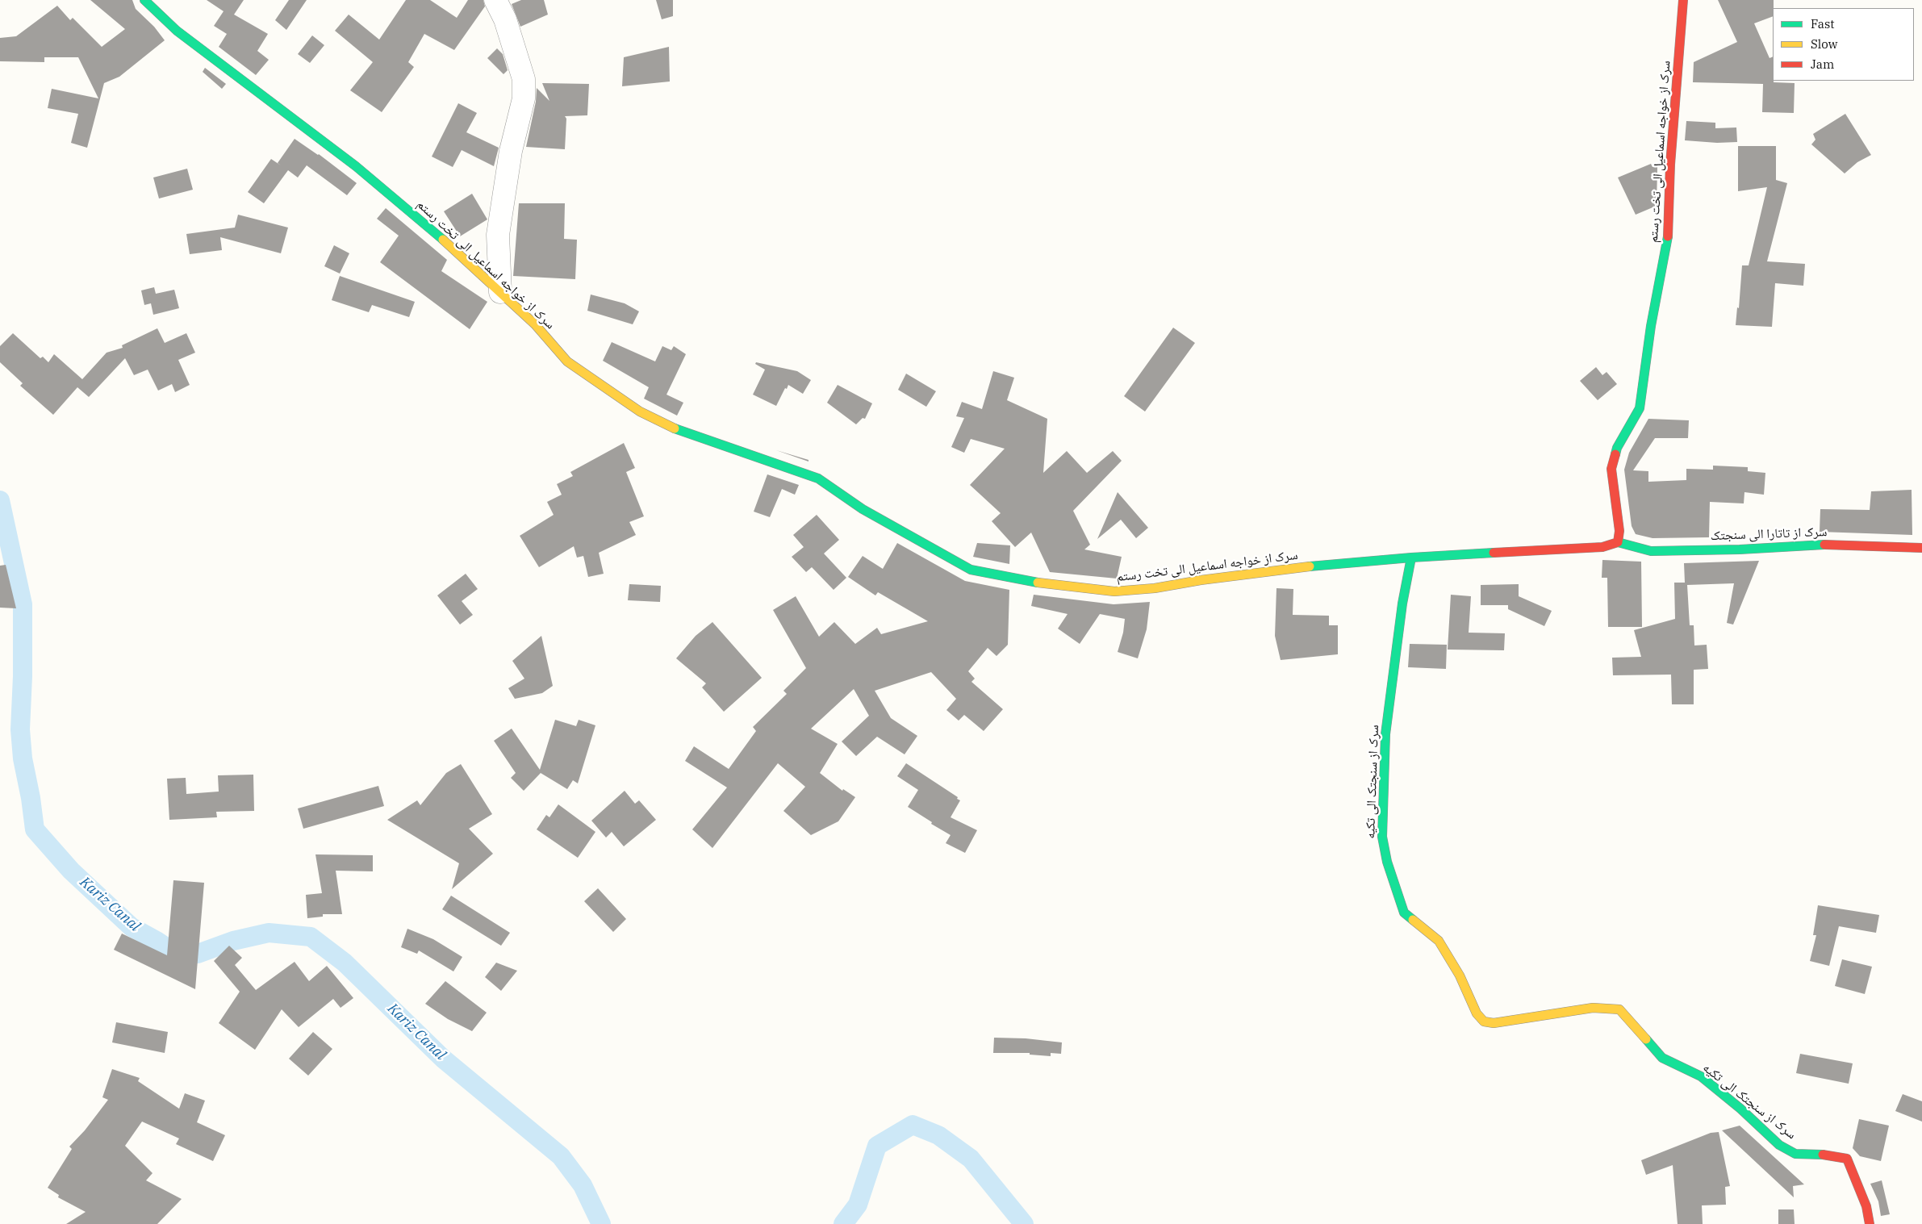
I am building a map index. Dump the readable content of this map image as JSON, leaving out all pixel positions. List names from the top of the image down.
{
  "streets": {
    "street": ["سرک از خواجه اسماعیل الی تخت رستم", "سرک از تاتارا الی سنجتک", "سرک از سنجتک الی تکیه"]
  },
  "crossings": [
    ["سرک از خواجه اسماعیل الی تخت رستم", "سرک از تاتارا الی سنجتک"],
    ["سرک از خواجه اسماعیل الی تخت رستم", "سرک از سنجتک الی تکیه"]
  ],
  "water": ["Kariz Canal"],
  "legend": ["Fast", "Slow", "Jam"]
}
